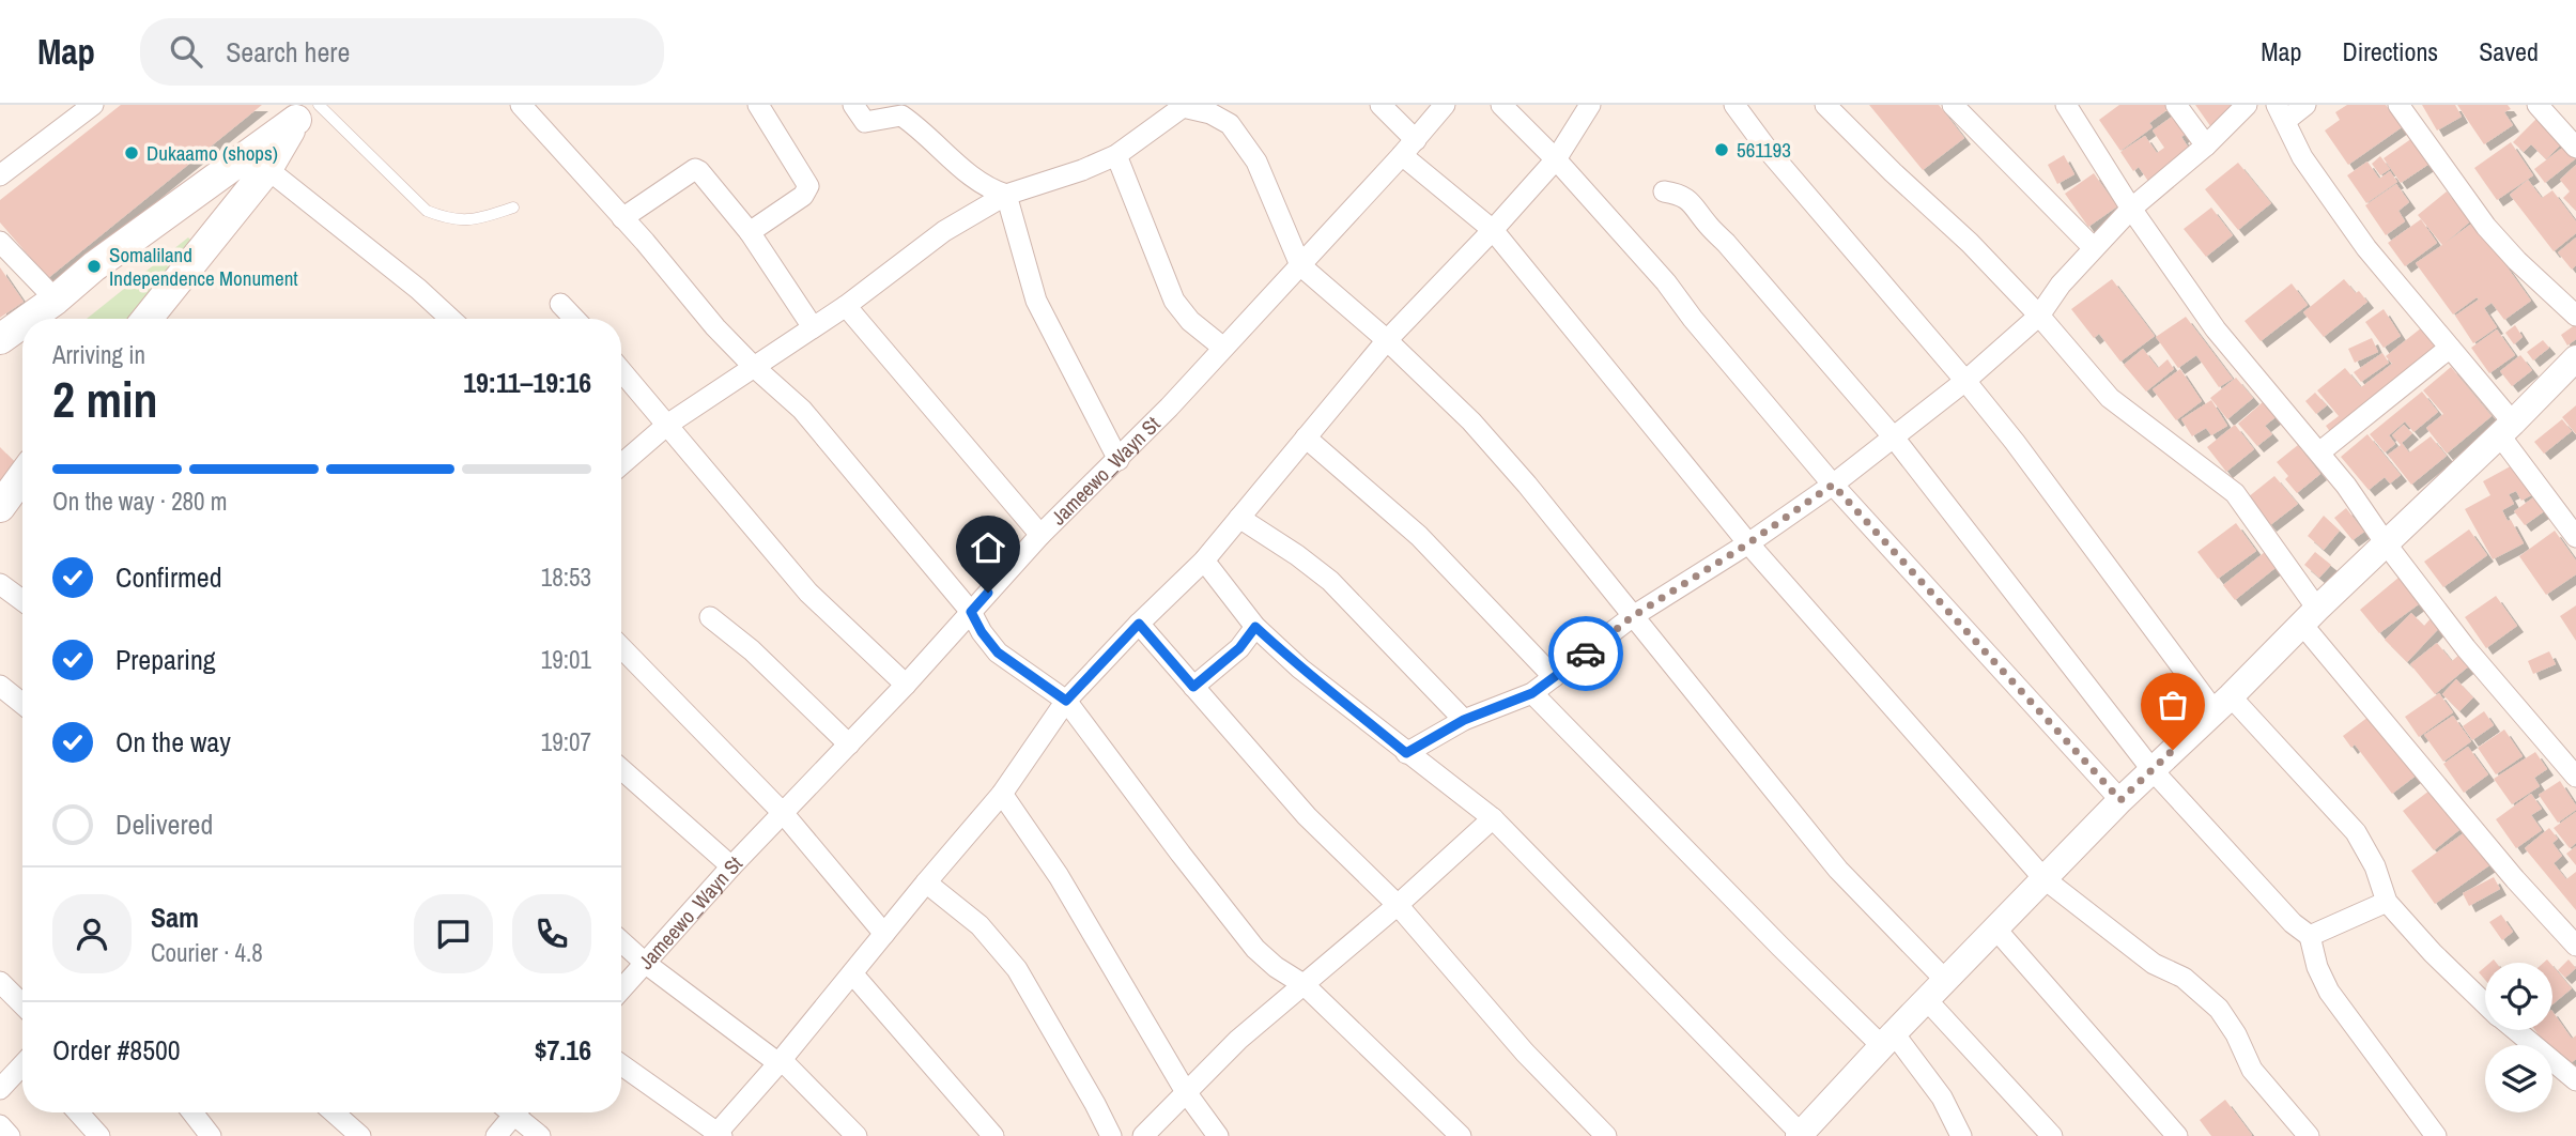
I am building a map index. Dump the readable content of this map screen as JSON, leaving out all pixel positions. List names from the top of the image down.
{
  "streets": {
    "street": ["Jameewo_Wayn St"]
  },
  "places": ["561193", "Dukaamo (shops)", "Somaliland Independence Monument"],
  "page": {
    "header": "Map",
    "search": "Search here",
    "nav": ["Map", "Directions", "Saved"],
    "heading": ["2 min", "Arriving in", "19:11–19:16"],
    "panel": [
      "Sam",
      "Courier · 4.8",
      "Order #8500",
      "$7.16"
    ],
    "bar": "On the way · 280 m",
    "list": [
      ["Confirmed", "18:53"],
      ["Preparing", "19:01"],
      ["On the way", "19:07"],
      "Delivered"
    ]
  }
}
